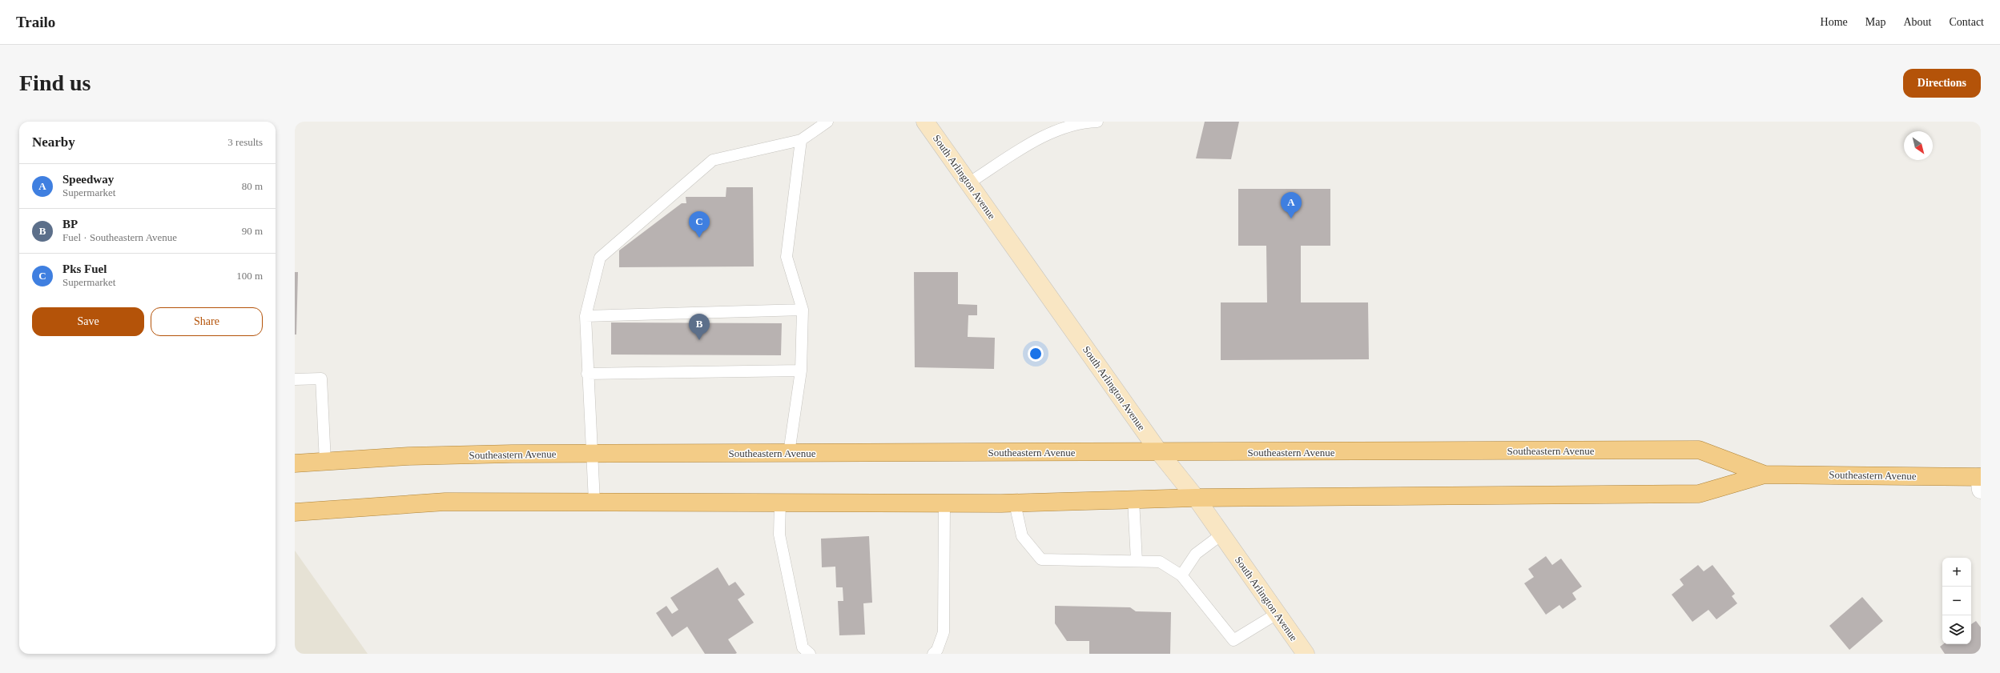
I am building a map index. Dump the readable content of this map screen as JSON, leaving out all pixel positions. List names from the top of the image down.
{
  "streets": {
    "main road": ["South Arlington Avenue", "Southeastern Avenue"]
  },
  "crossings": [
    ["South Arlington Avenue", "Southeastern Avenue"]
  ],
  "north": "bottom right",
  "page": {
    "header": "Trailo",
    "nav": [
      "Home",
      "Map",
      "About",
      "Contact"
    ],
    "buttons": [
      "Directions",
      ["Save", "Share"]
    ],
    "title": "Find us",
    "heading": ["Nearby", "3 results"],
    "list": [
      {
        "mark": "A",
        "name": "Speedway",
        "note": "Supermarket",
        "value": "80 m"
      },
      {
        "mark": "B",
        "name": "BP",
        "note": "Fuel · Southeastern Avenue",
        "value": "90 m"
      },
      {
        "mark": "C",
        "name": "Pks Fuel",
        "note": "Supermarket",
        "value": "100 m"
      }
    ],
    "pins": ["A", "C", "B"],
    "map_buttons": ["+", "−"]
  }
}
